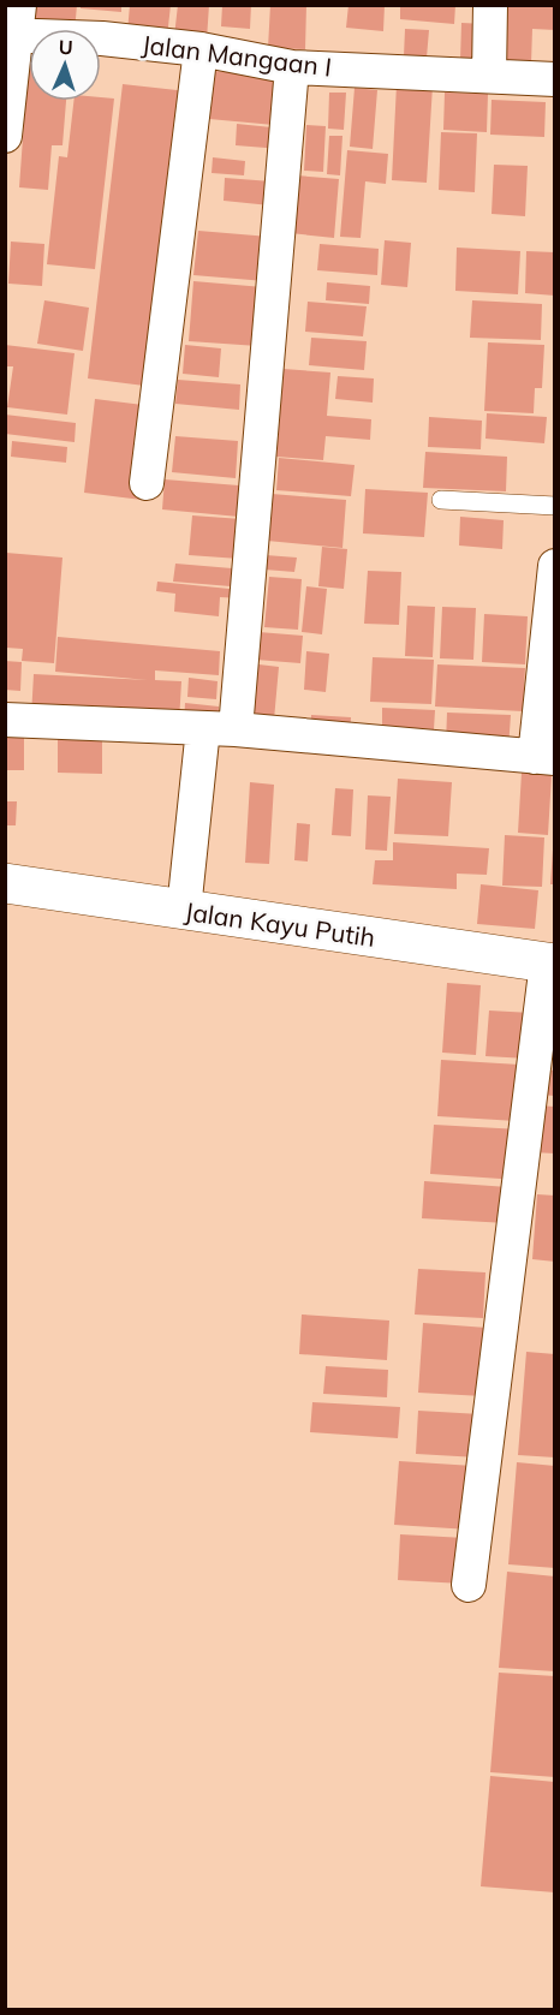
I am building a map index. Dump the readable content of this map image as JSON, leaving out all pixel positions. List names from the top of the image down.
{
  "streets": {
    "street": ["Jalan Mangaan I", "Jalan Kayu Putih"]
  },
  "north": "top"
}
